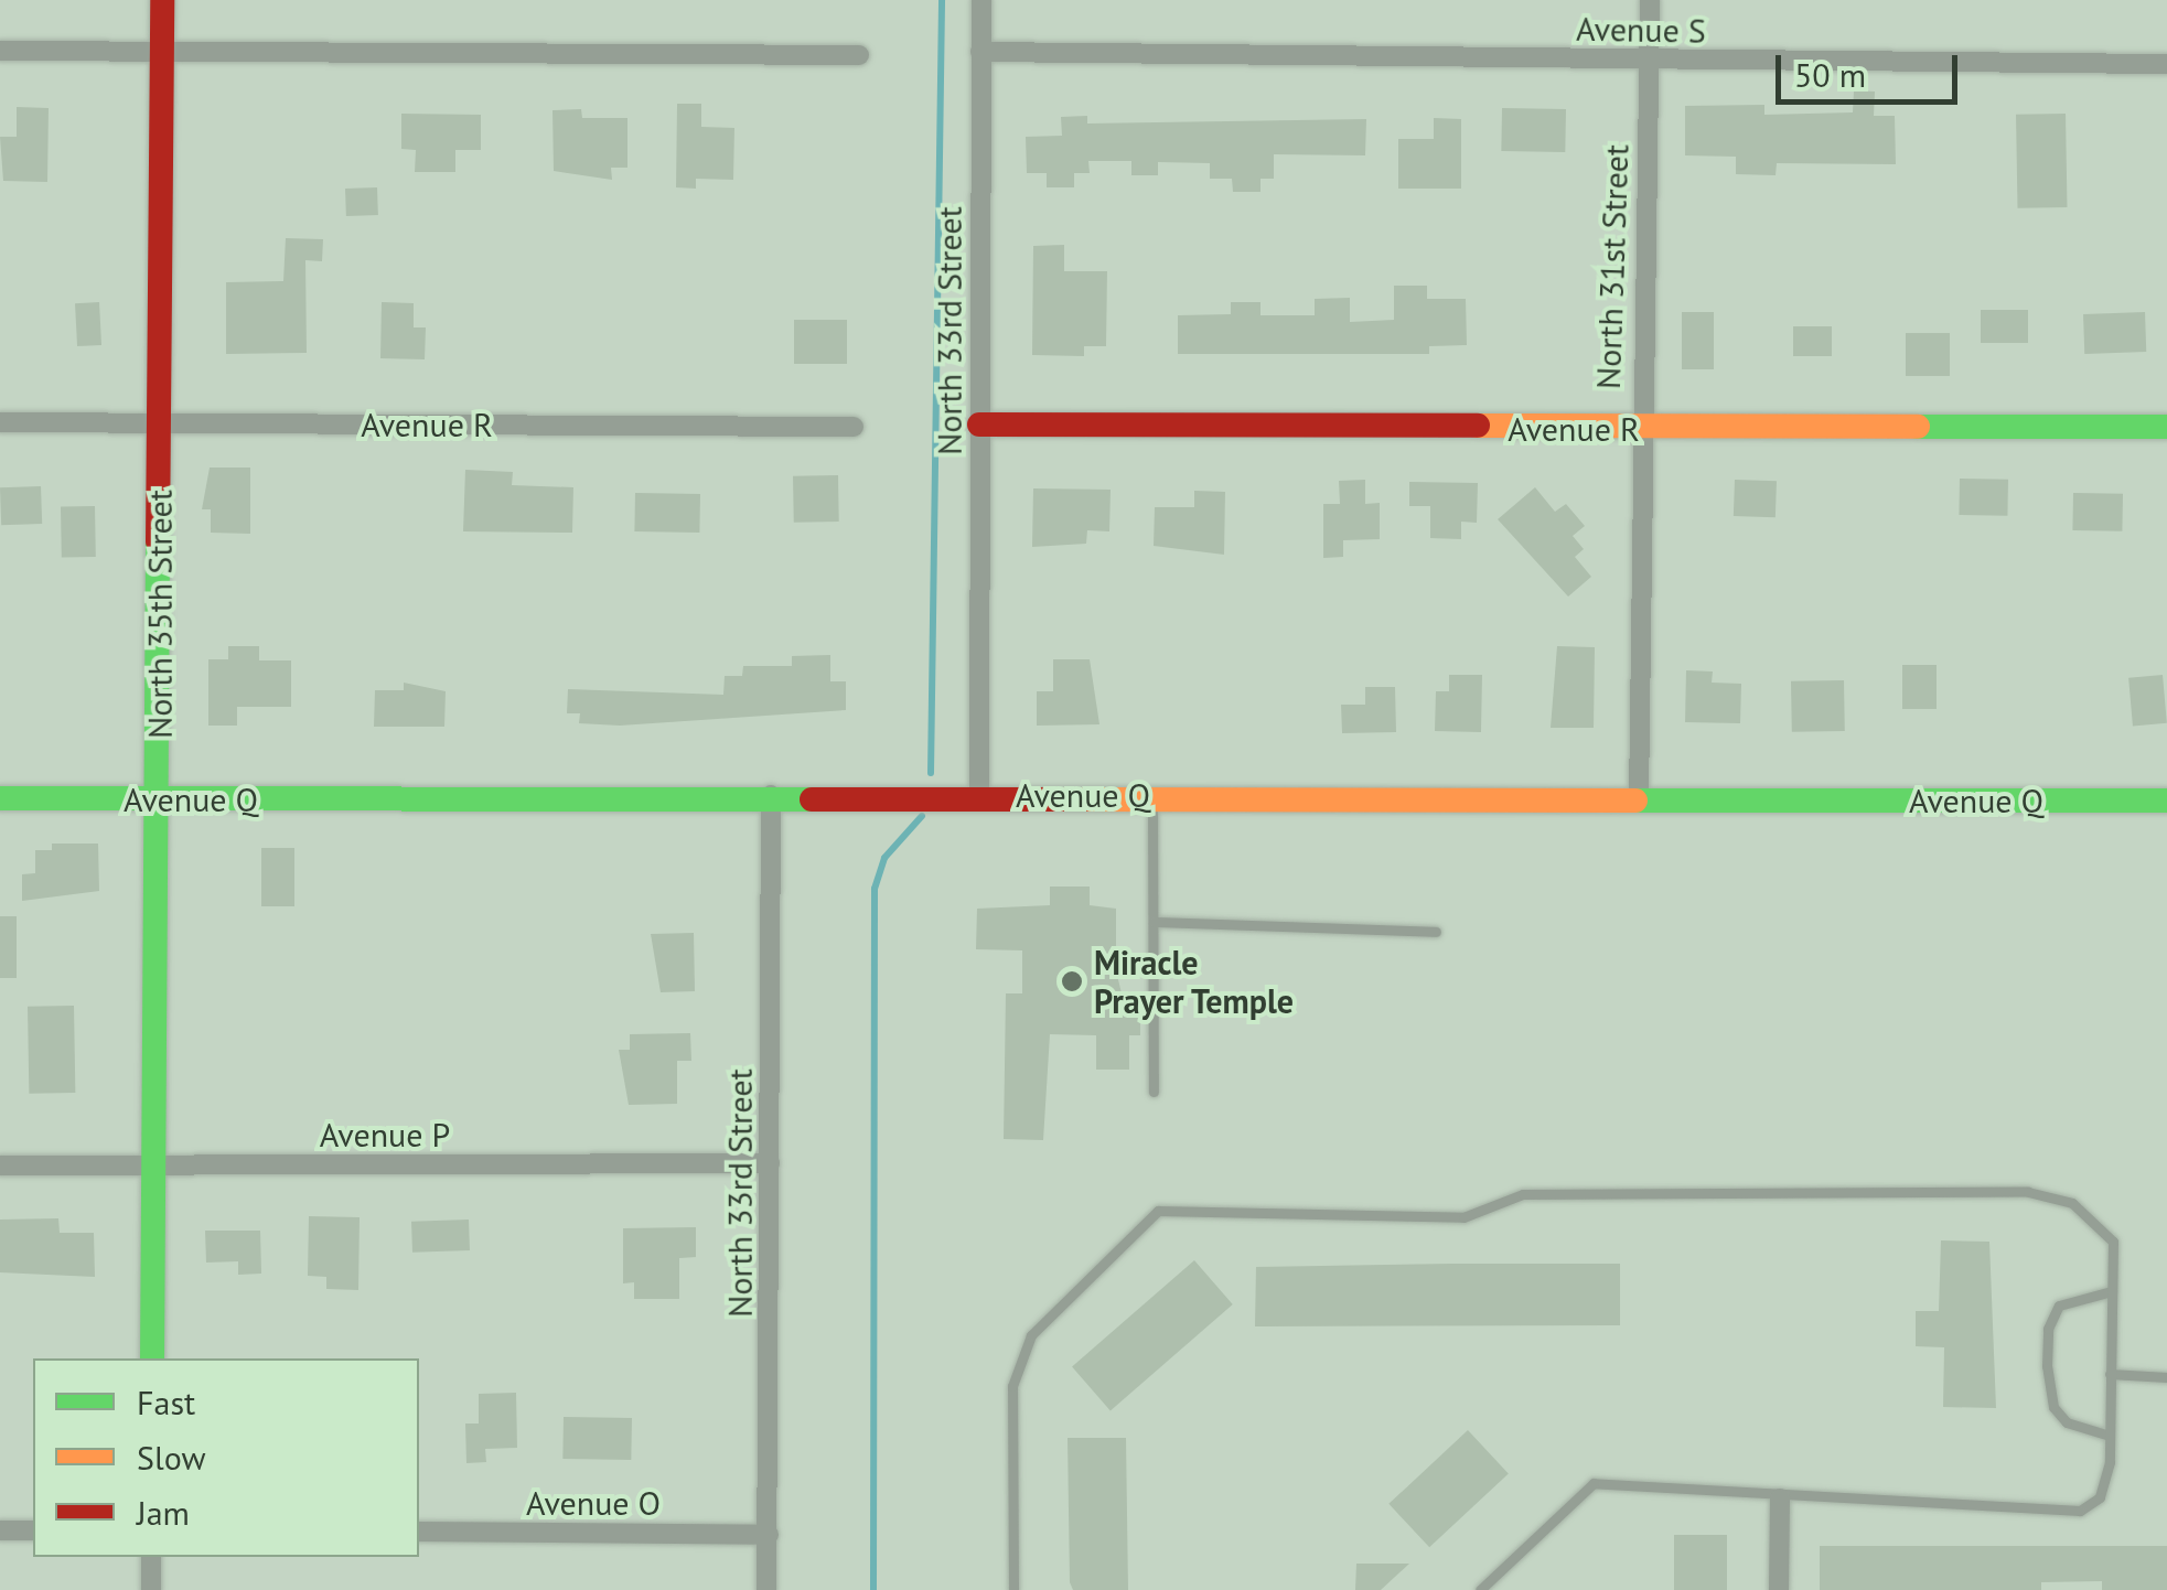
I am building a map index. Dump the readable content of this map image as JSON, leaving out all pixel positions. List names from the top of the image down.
{
  "streets": {
    "street": [
      "Avenue S",
      "North 31st Street",
      "North 33rd Street",
      "Avenue R",
      "North 35th Street",
      "Avenue Q",
      "Avenue P",
      "Avenue O"
    ]
  },
  "crossings": [
    ["Avenue S", "North 31st Street"],
    ["Avenue S", "North 33rd Street"],
    ["North 31st Street", "Avenue R"],
    ["North 31st Street", "Avenue Q"],
    ["North 33rd Street", "Avenue R"],
    ["North 33rd Street", "Avenue Q"],
    ["North 33rd Street", "Avenue P"],
    ["North 33rd Street", "Avenue O"],
    ["Avenue R", "North 35th Street"],
    ["North 35th Street", "Avenue Q"],
    ["North 35th Street", "Avenue P"]
  ],
  "places": ["Miracle Prayer Temple"],
  "legend": ["Fast", "Slow", "Jam"],
  "scale_bar": "50 m"
}
